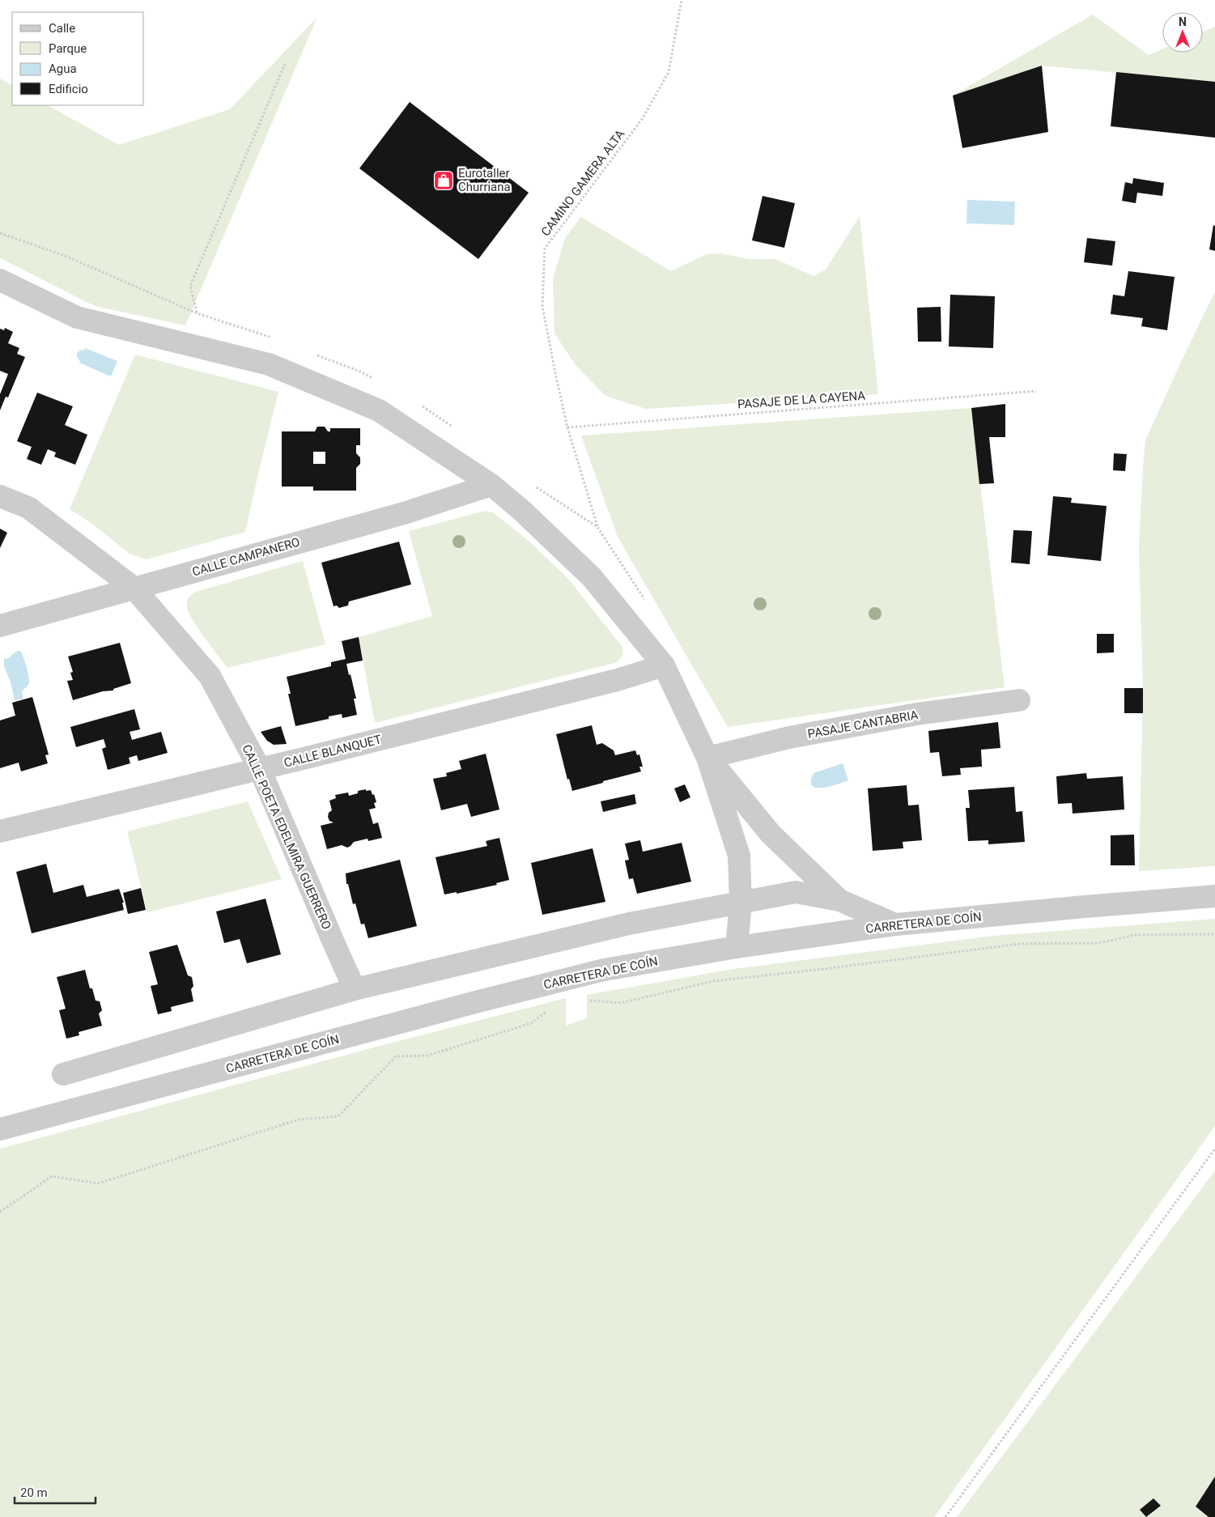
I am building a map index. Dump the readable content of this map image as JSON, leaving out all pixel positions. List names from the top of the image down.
{
  "streets": {
    "street": [
      "CALLE CAMPANERO",
      "PASAJE CANTABRIA",
      "CALLE BLANQUET",
      "CALLE POETA EDELMIRA GUERRERO",
      "CARRETERA DE COÍN"
    ],
    "path": ["CAMINO GAMERA ALTA", "PASAJE DE LA CAYENA"]
  },
  "crossings": [
    ["CAMINO GAMERA ALTA", "PASAJE DE LA CAYENA"],
    ["CALLE CAMPANERO", "CALLE POETA EDELMIRA GUERRERO"],
    ["CALLE BLANQUET", "CALLE POETA EDELMIRA GUERRERO"]
  ],
  "places": {
    "shop": ["Eurotaller Churriana"]
  },
  "legend": [
    "Calle",
    "Parque",
    "Agua",
    "Edificio"
  ],
  "scale_bar": "20 m",
  "north": "top"
}
